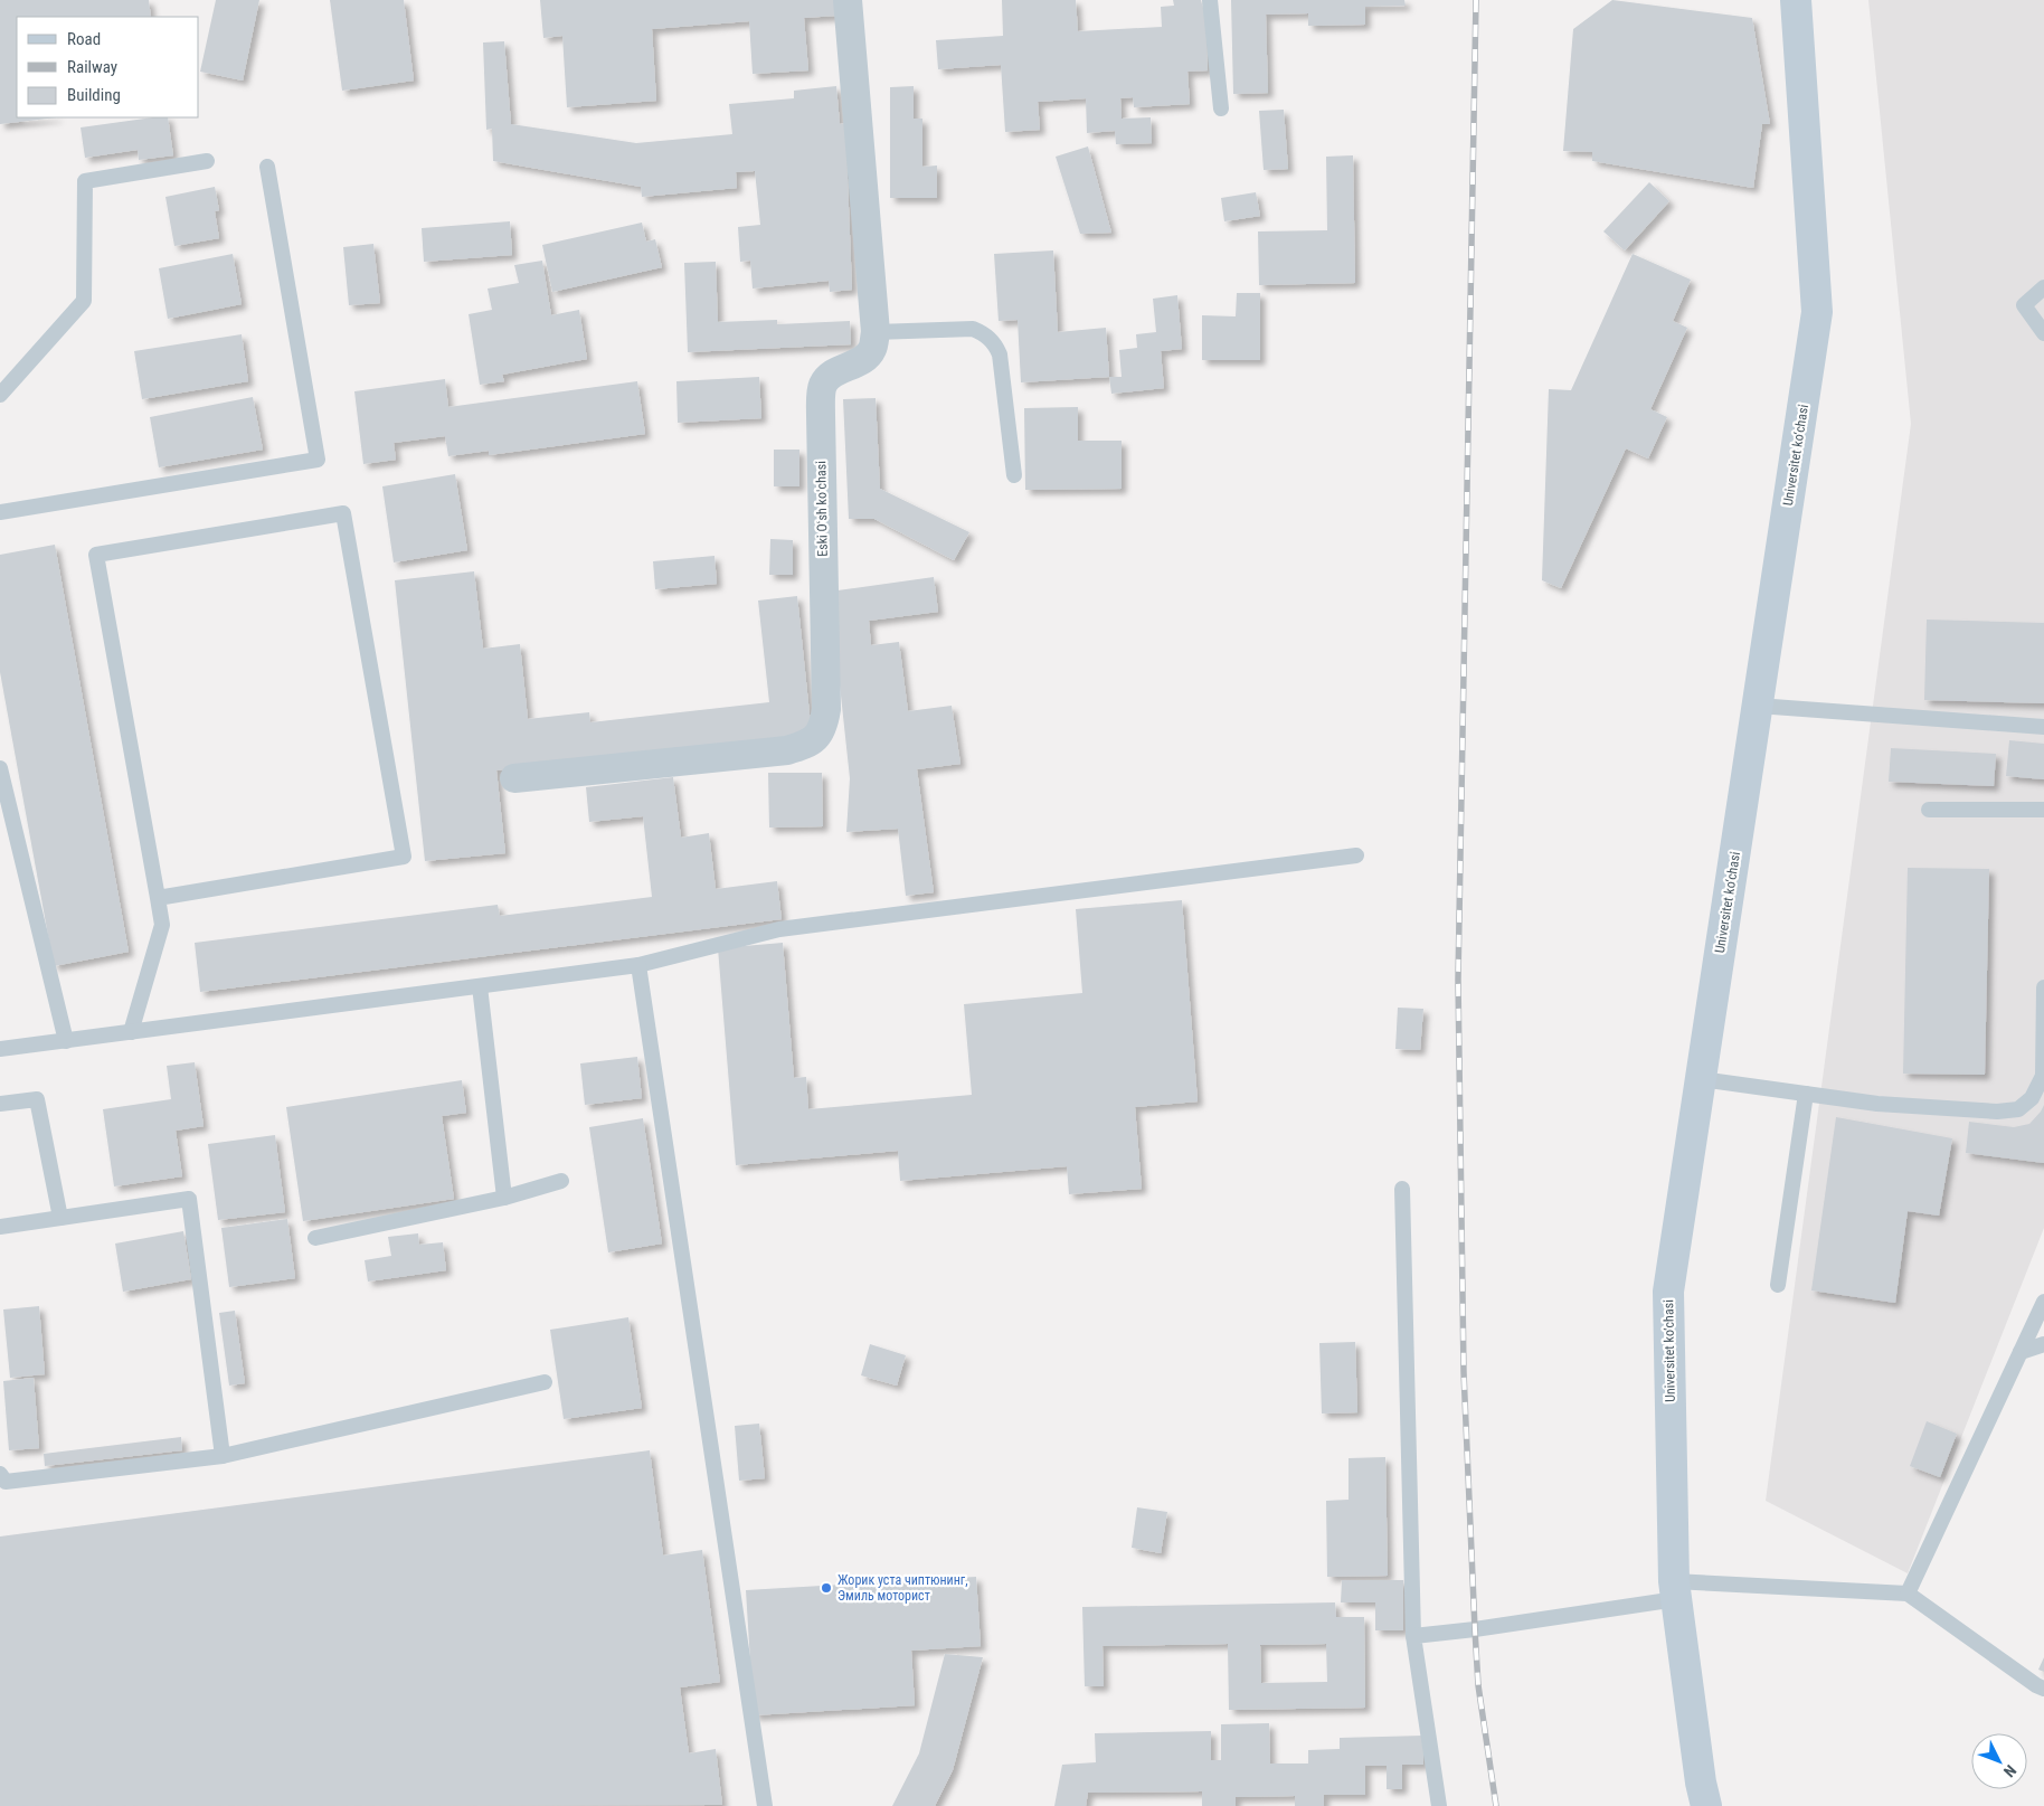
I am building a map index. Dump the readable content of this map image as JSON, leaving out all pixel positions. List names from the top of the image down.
{
  "streets": {
    "main road": ["Universitet kо‘chasi"],
    "street": ["Eski Oʻsh koʻchasi"]
  },
  "places": ["Жорик уста чиптюнинг, Эмиль моторист"],
  "legend": ["Road", "Railway", "Building"],
  "north": "bottom right"
}
